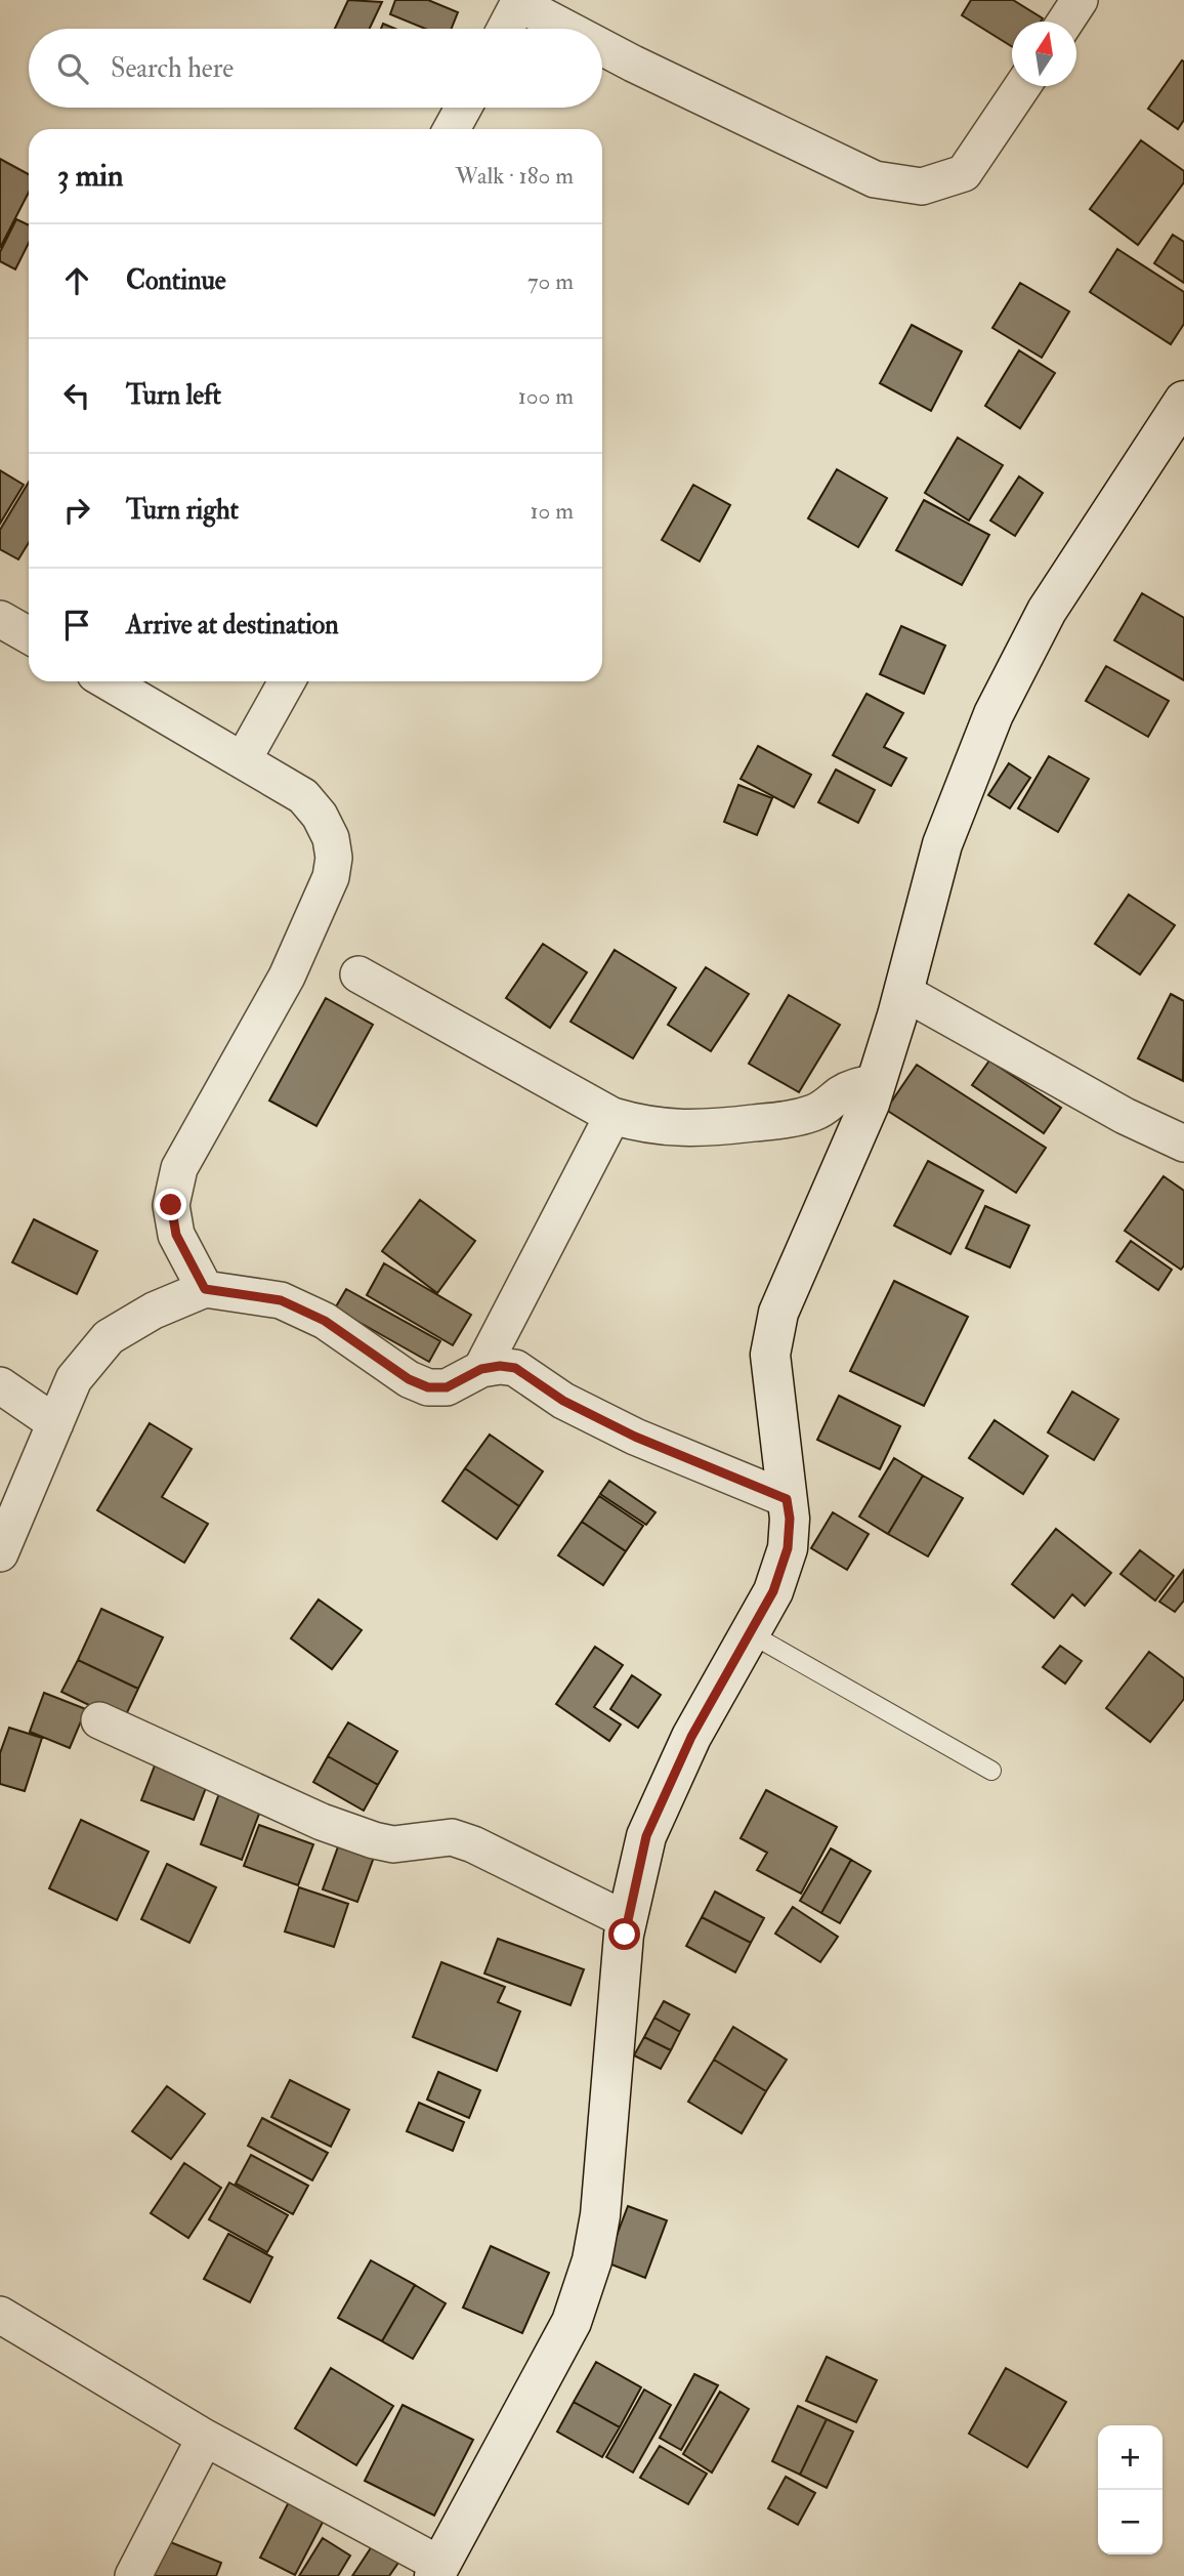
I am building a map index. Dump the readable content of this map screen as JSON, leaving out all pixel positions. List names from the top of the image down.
{
  "north": "top",
  "page": {
    "search": "Search here",
    "heading": ["3 min", "Walk · 180 m"],
    "list": [
      ["Continue", "70 m"],
      ["Turn left", "100 m"],
      ["Turn right", "10 m"],
      "Arrive at destination"
    ],
    "map_buttons": ["+", "−"]
  }
}
